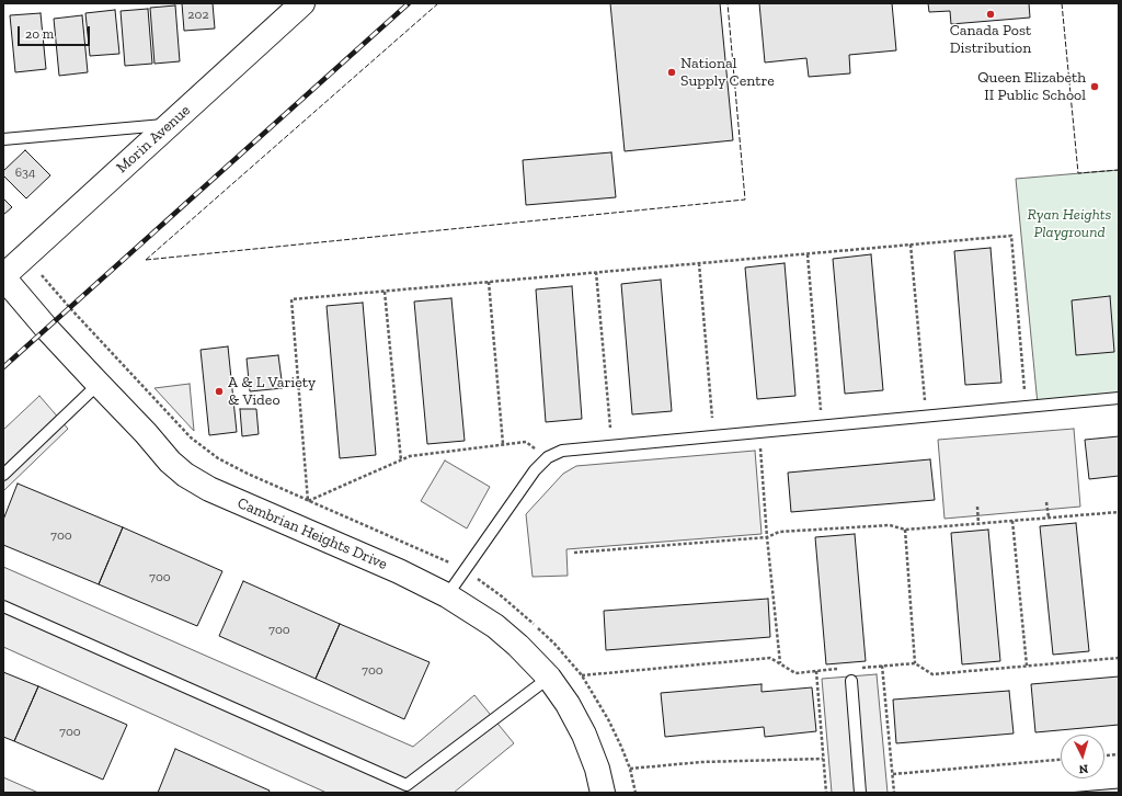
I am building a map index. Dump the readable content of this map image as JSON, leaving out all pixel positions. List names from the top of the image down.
{
  "streets": {
    "street": ["Morin Avenue", "Cambrian Heights Drive"]
  },
  "crossings": [
    ["Morin Avenue", "Cambrian Heights Drive"]
  ],
  "parks": ["Ryan Heights Playground"],
  "places": [
    "Canada Post Distribution",
    "National Supply Centre",
    "Queen Elizabeth II Public School",
    "A & L Variety & Video"
  ],
  "house_numbers": [
    "202",
    "634",
    "700",
    "700",
    "700",
    "700",
    "700"
  ],
  "scale_bar": "20 m",
  "north": "bottom"
}
